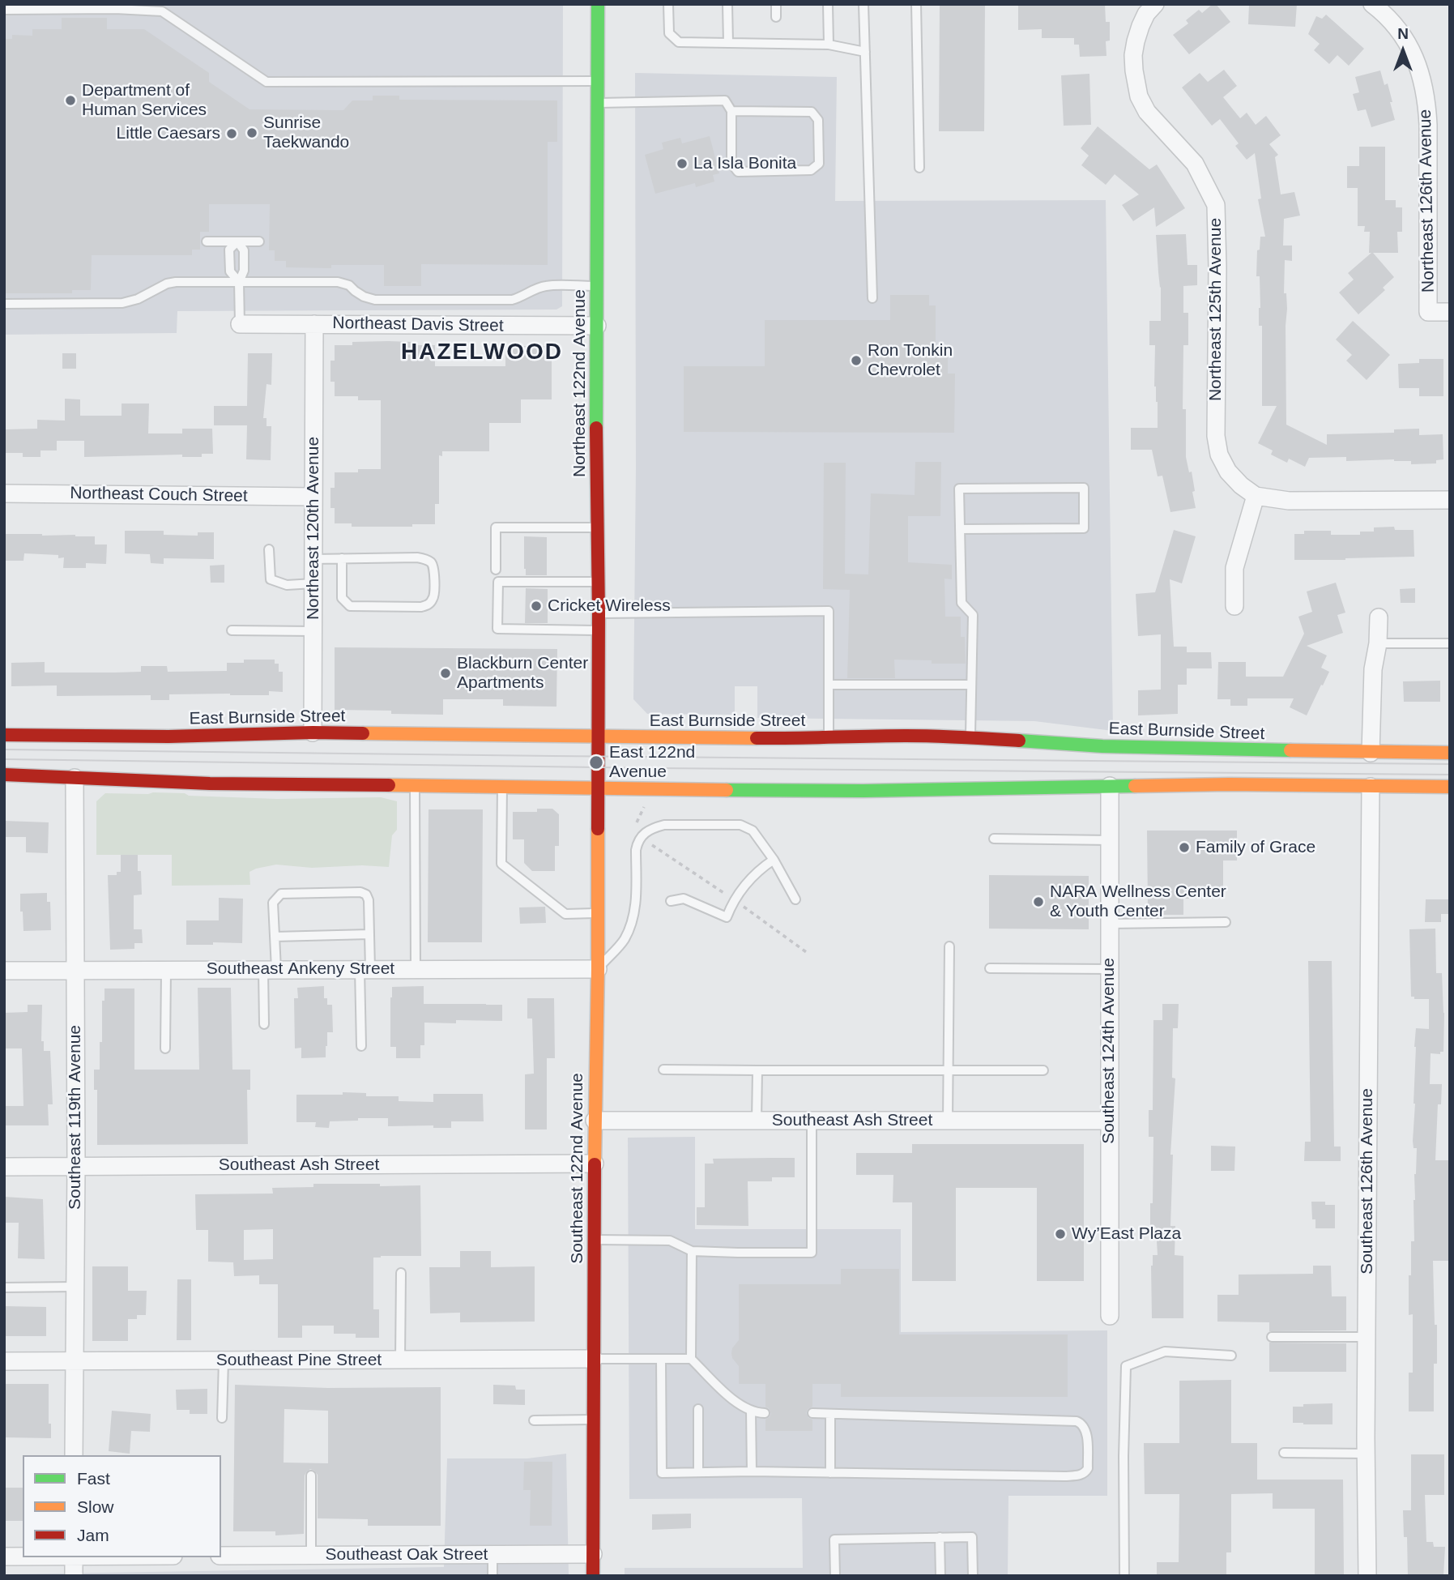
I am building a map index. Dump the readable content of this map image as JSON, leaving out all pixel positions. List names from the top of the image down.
{
  "streets": {
    "street": [
      "Northeast 126th Avenue",
      "Northeast 125th Avenue",
      "Northeast Davis Street",
      "Northeast 122nd Avenue",
      "Northeast Couch Street",
      "Northeast 120th Avenue",
      "East Burnside Street",
      "Southeast Ankeny Street",
      "Southeast 124th Avenue",
      "Southeast 119th Avenue",
      "Southeast Ash Street",
      "Southeast 122nd Avenue",
      "Southeast 126th Avenue",
      "Southeast Pine Street",
      "Southeast Oak Street"
    ]
  },
  "crossings": [
    ["Northeast Davis Street", "Northeast 122nd Avenue"],
    ["Northeast Davis Street", "Northeast 120th Avenue"],
    ["Northeast 122nd Avenue", "East Burnside Street"],
    ["Northeast 122nd Avenue", "Southeast 122nd Avenue"],
    ["Northeast Couch Street", "Northeast 120th Avenue"],
    ["Northeast 120th Avenue", "East Burnside Street"],
    ["Southeast Ankeny Street", "Southeast 119th Avenue"],
    ["Southeast Ankeny Street", "Southeast 122nd Avenue"],
    ["Southeast 124th Avenue", "Southeast Ash Street"],
    ["Southeast 119th Avenue", "Southeast Ash Street"],
    ["Southeast 119th Avenue", "Southeast Pine Street"],
    ["Southeast Ash Street", "Southeast 122nd Avenue"],
    ["Southeast 122nd Avenue", "Southeast Pine Street"],
    ["Southeast 122nd Avenue", "Southeast Oak Street"]
  ],
  "districts": ["HAZELWOOD"],
  "places": [
    "Department of Human Services",
    "Sunrise Taekwando",
    "Little Caesars",
    "La Isla Bonita",
    "Ron Tonkin Chevrolet",
    "Cricket Wireless",
    "Blackburn Center Apartments",
    "East 122nd Avenue",
    "Family of Grace",
    "NARA Wellness Center & Youth Center",
    "Wy’East Plaza"
  ],
  "legend": ["Fast", "Slow", "Jam"],
  "north": "top"
}
